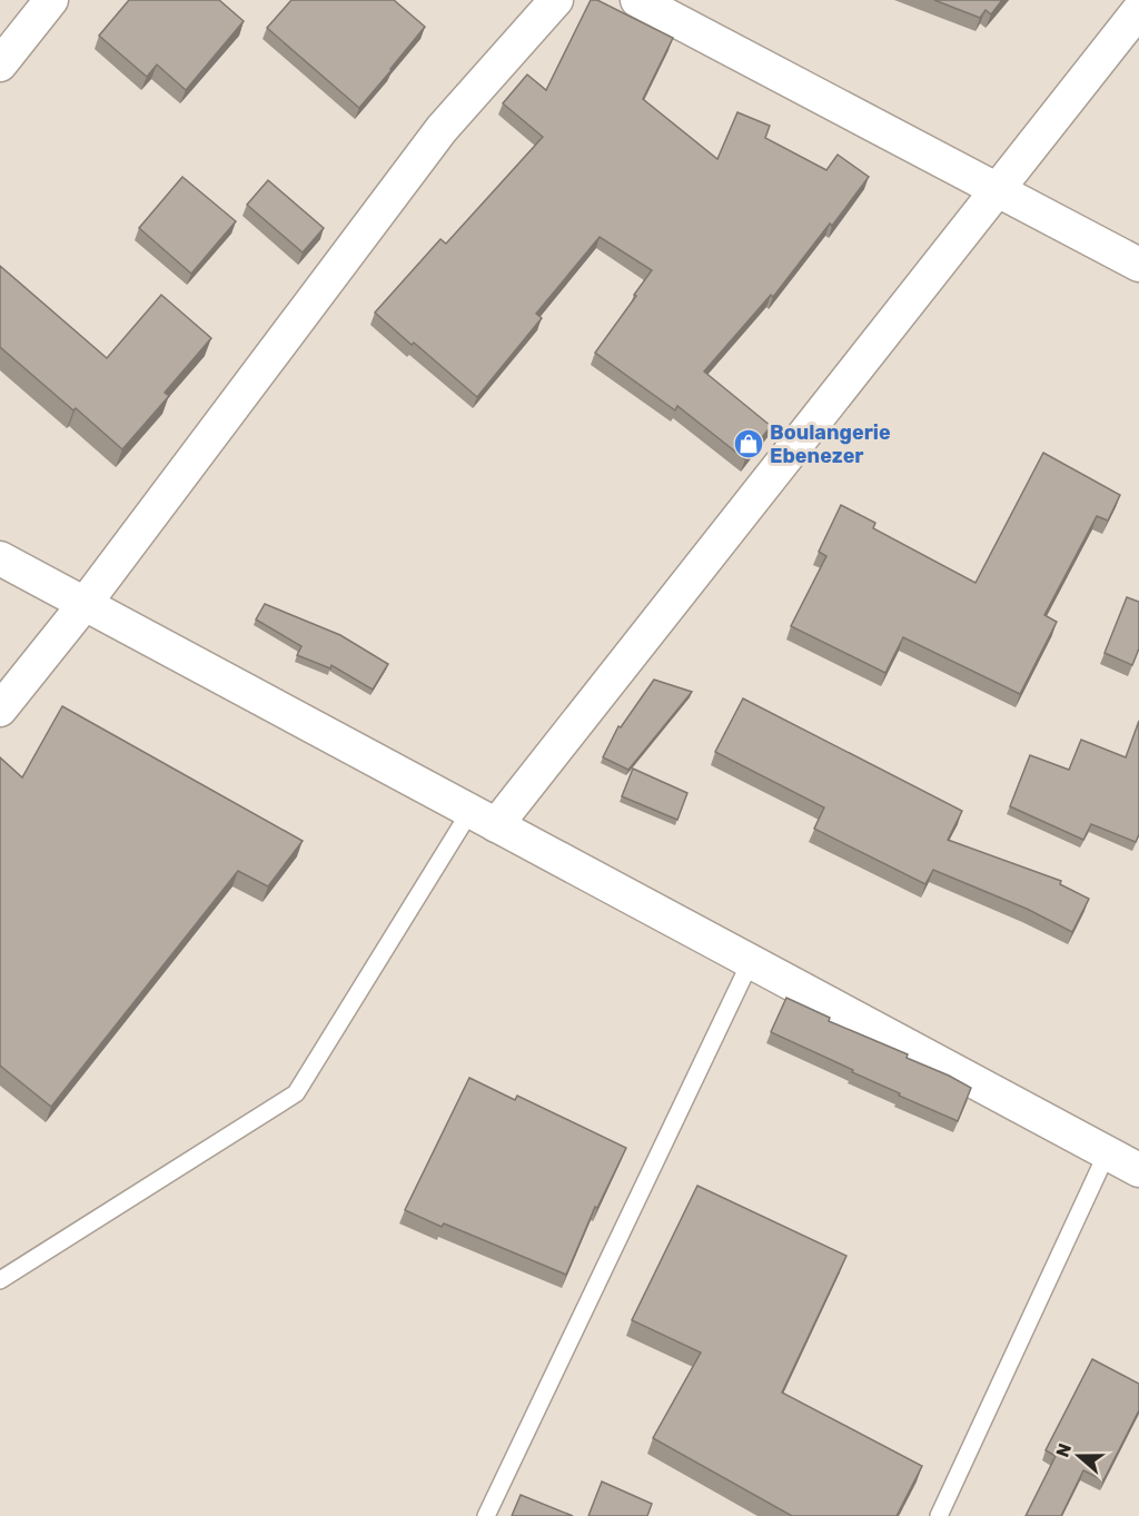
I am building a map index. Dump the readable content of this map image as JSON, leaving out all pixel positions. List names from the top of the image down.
{
  "places": {
    "shop": ["Boulangerie Ebenezer"]
  },
  "north": "left"
}
